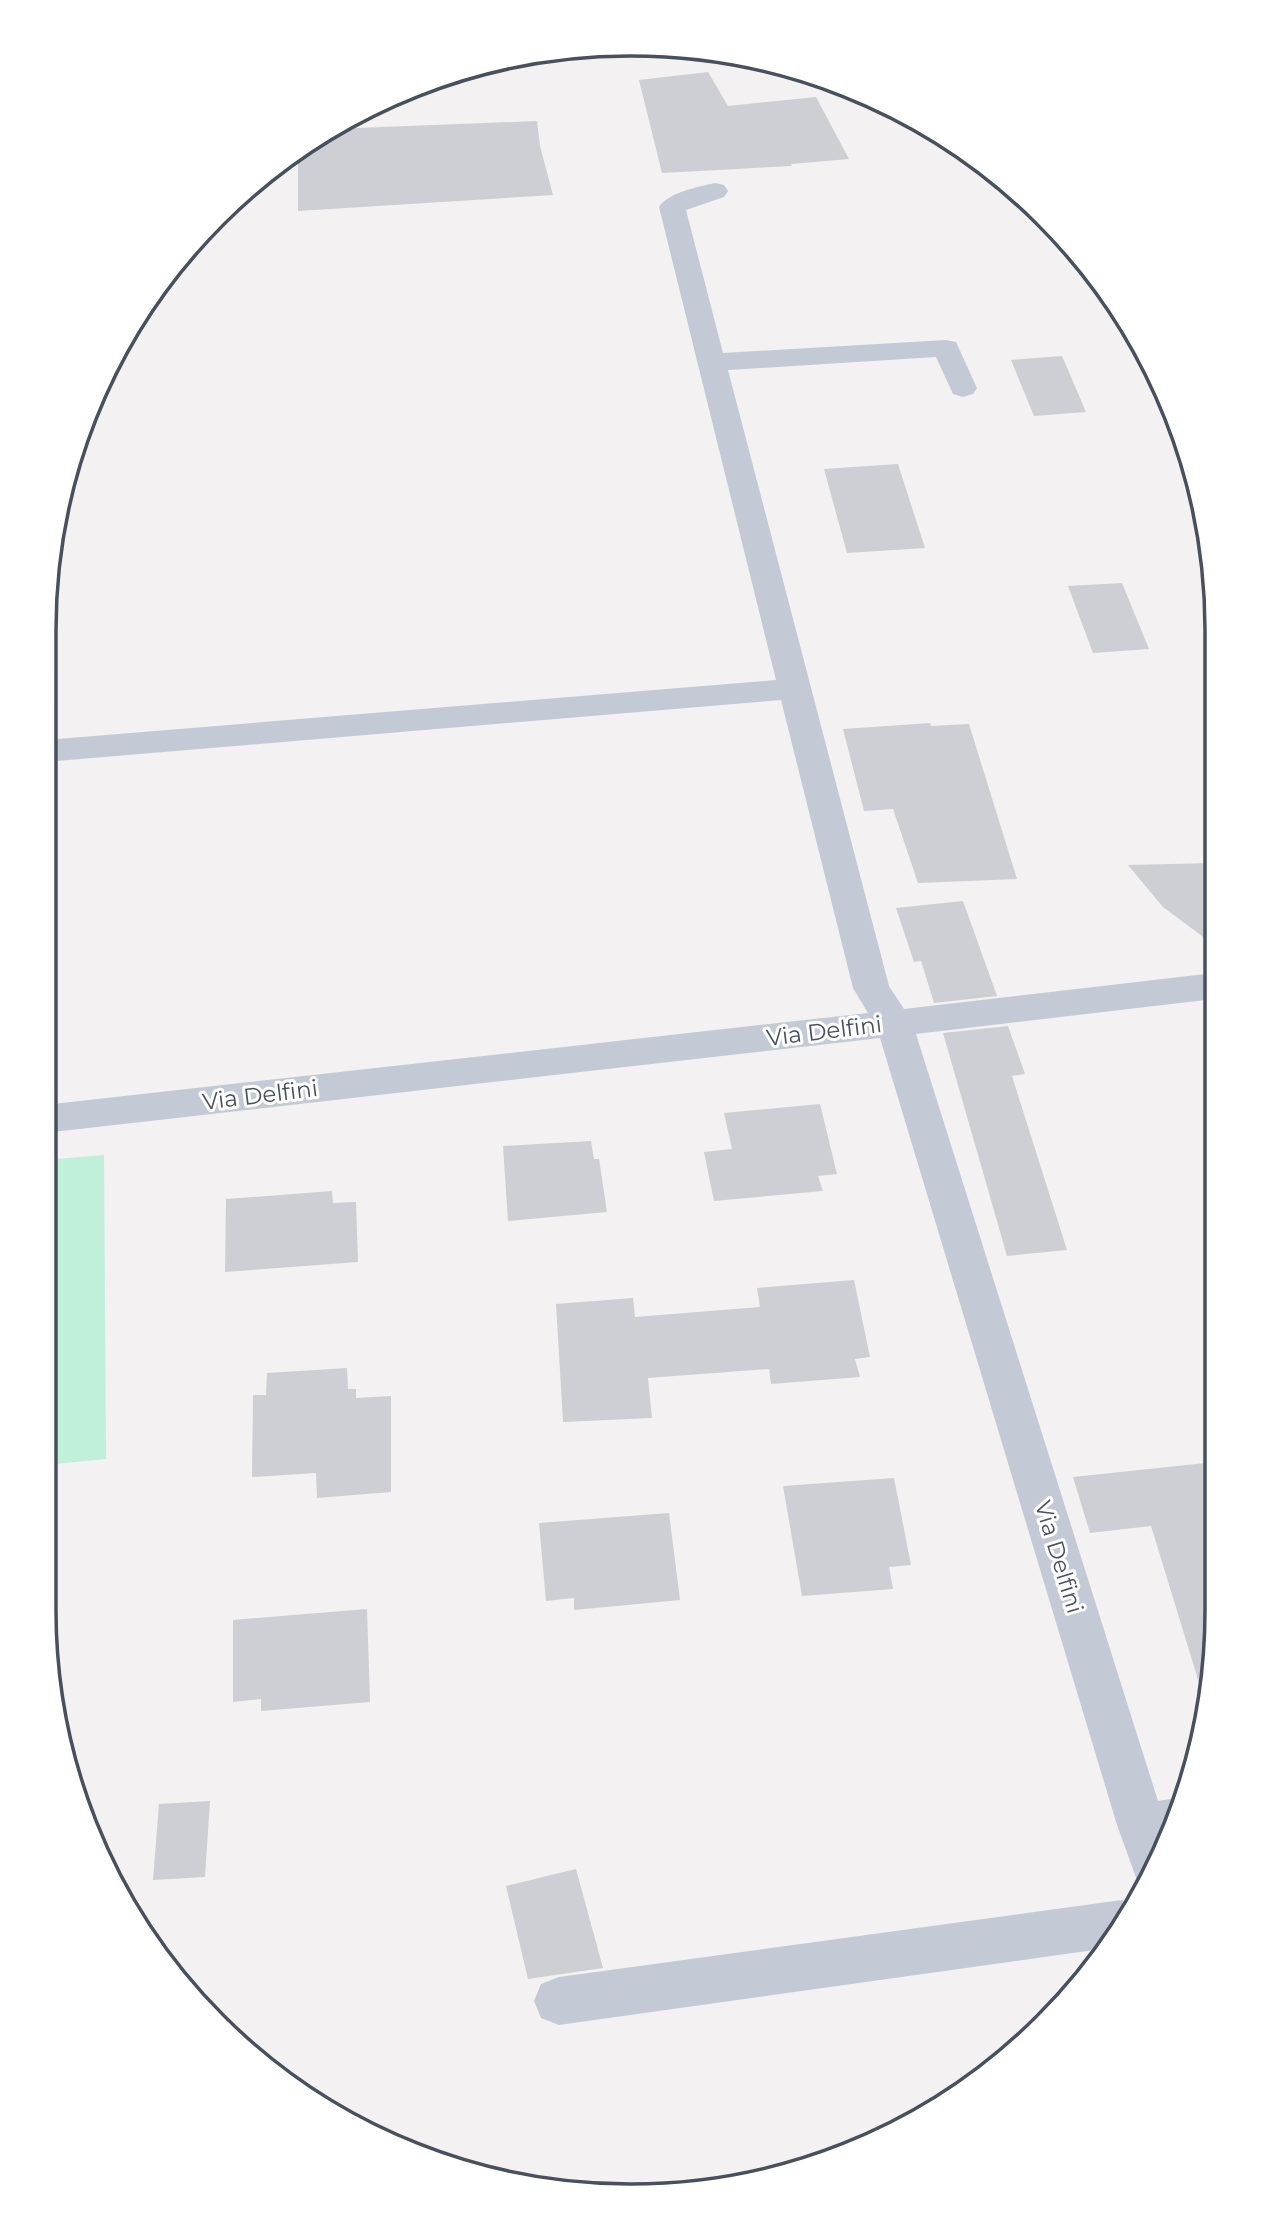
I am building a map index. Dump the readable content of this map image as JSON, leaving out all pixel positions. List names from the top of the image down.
{
  "streets": {
    "street": ["Via Delfini"]
  }
}
